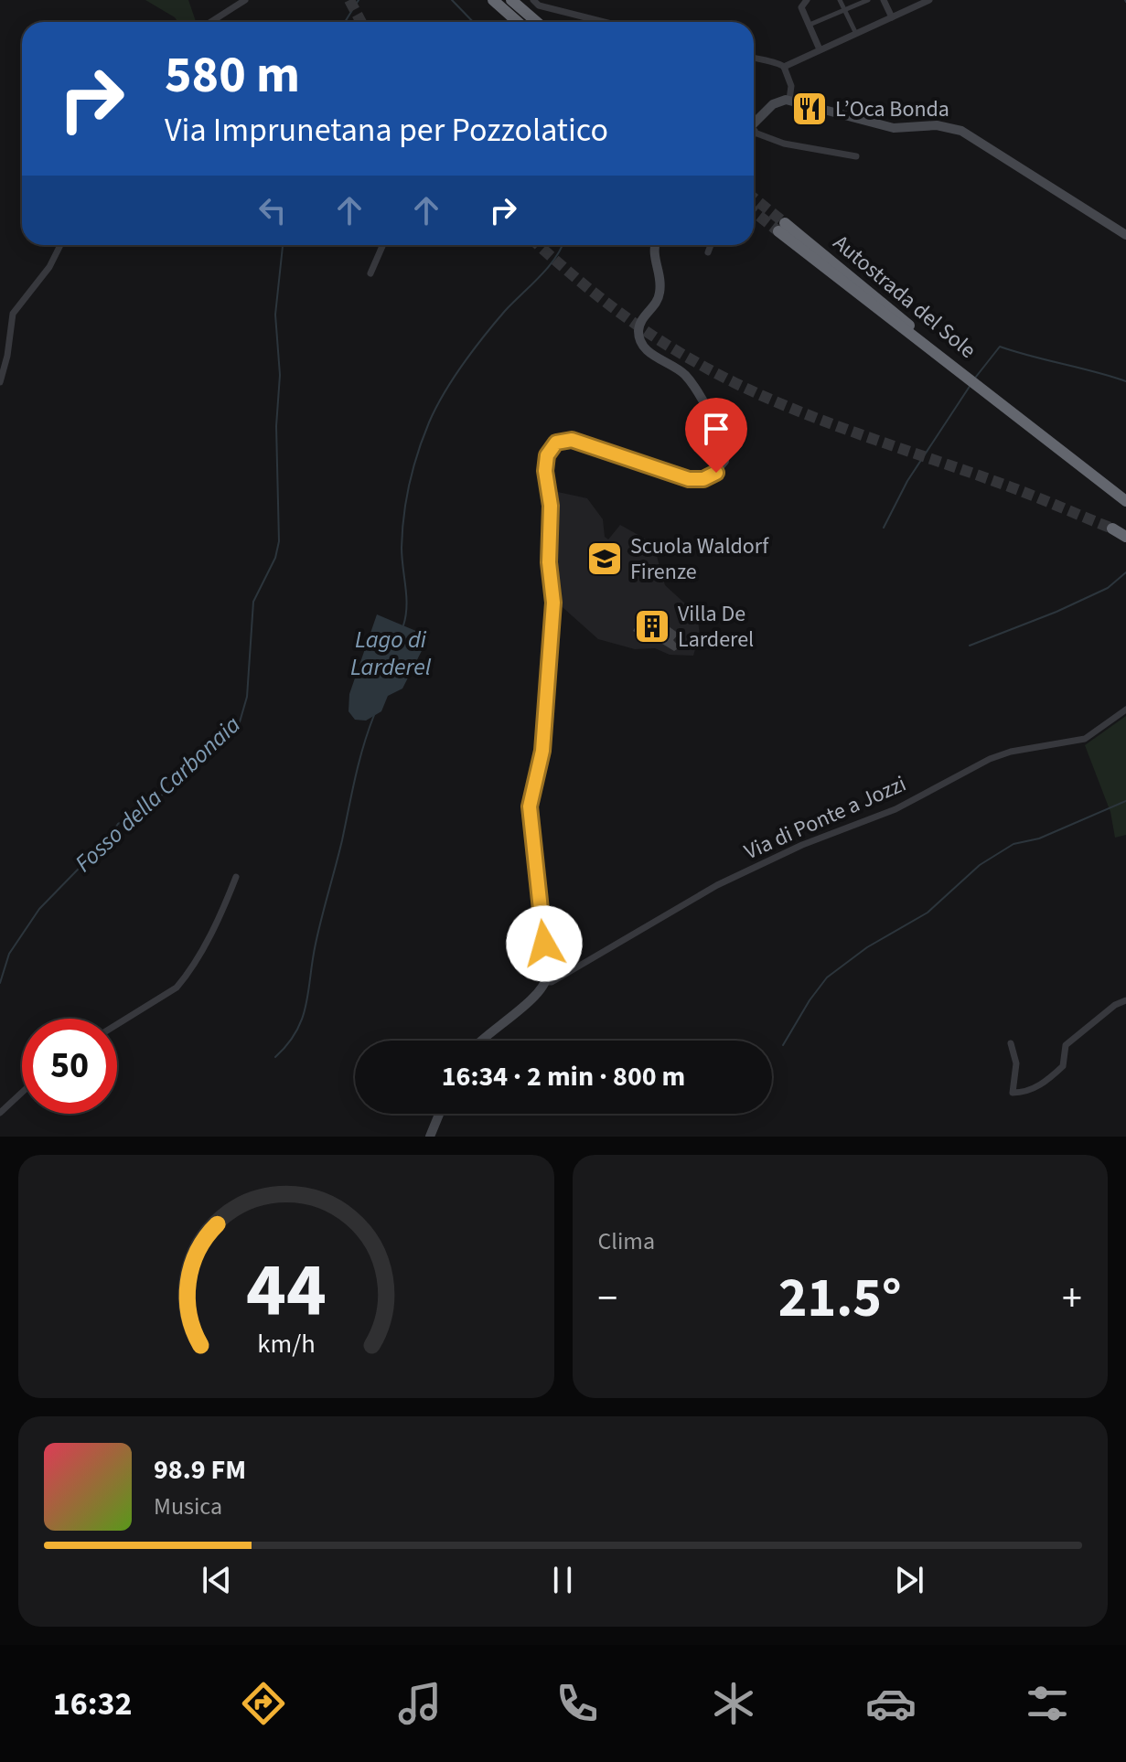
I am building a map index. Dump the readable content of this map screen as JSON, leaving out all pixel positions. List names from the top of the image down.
{
  "streets": {
    "highway": ["Autostrada del Sole"],
    "street": ["Via di Ponte a Jozzi"]
  },
  "water": ["Lago di Larderel", "Fosso della Carbonaia"],
  "places": {
    "restaurant": ["L’Oca Bonda"],
    "school or university": ["Scuola Waldorf Firenze"],
    "building": ["Villa De Larderel"]
  },
  "page": {
    "turn": ["580 m", "Via Imprunetana per Pozzolatico"],
    "limit": "50",
    "trip": "16:34 · 2 min · 800 m",
    "tile": "Clima",
    "heat": ["−", "21.5°", "+"],
    "song": ["98.9 FM", "Musica"],
    "tabs": "16:32",
    "gauge": ["44", "km/h"]
  }
}
